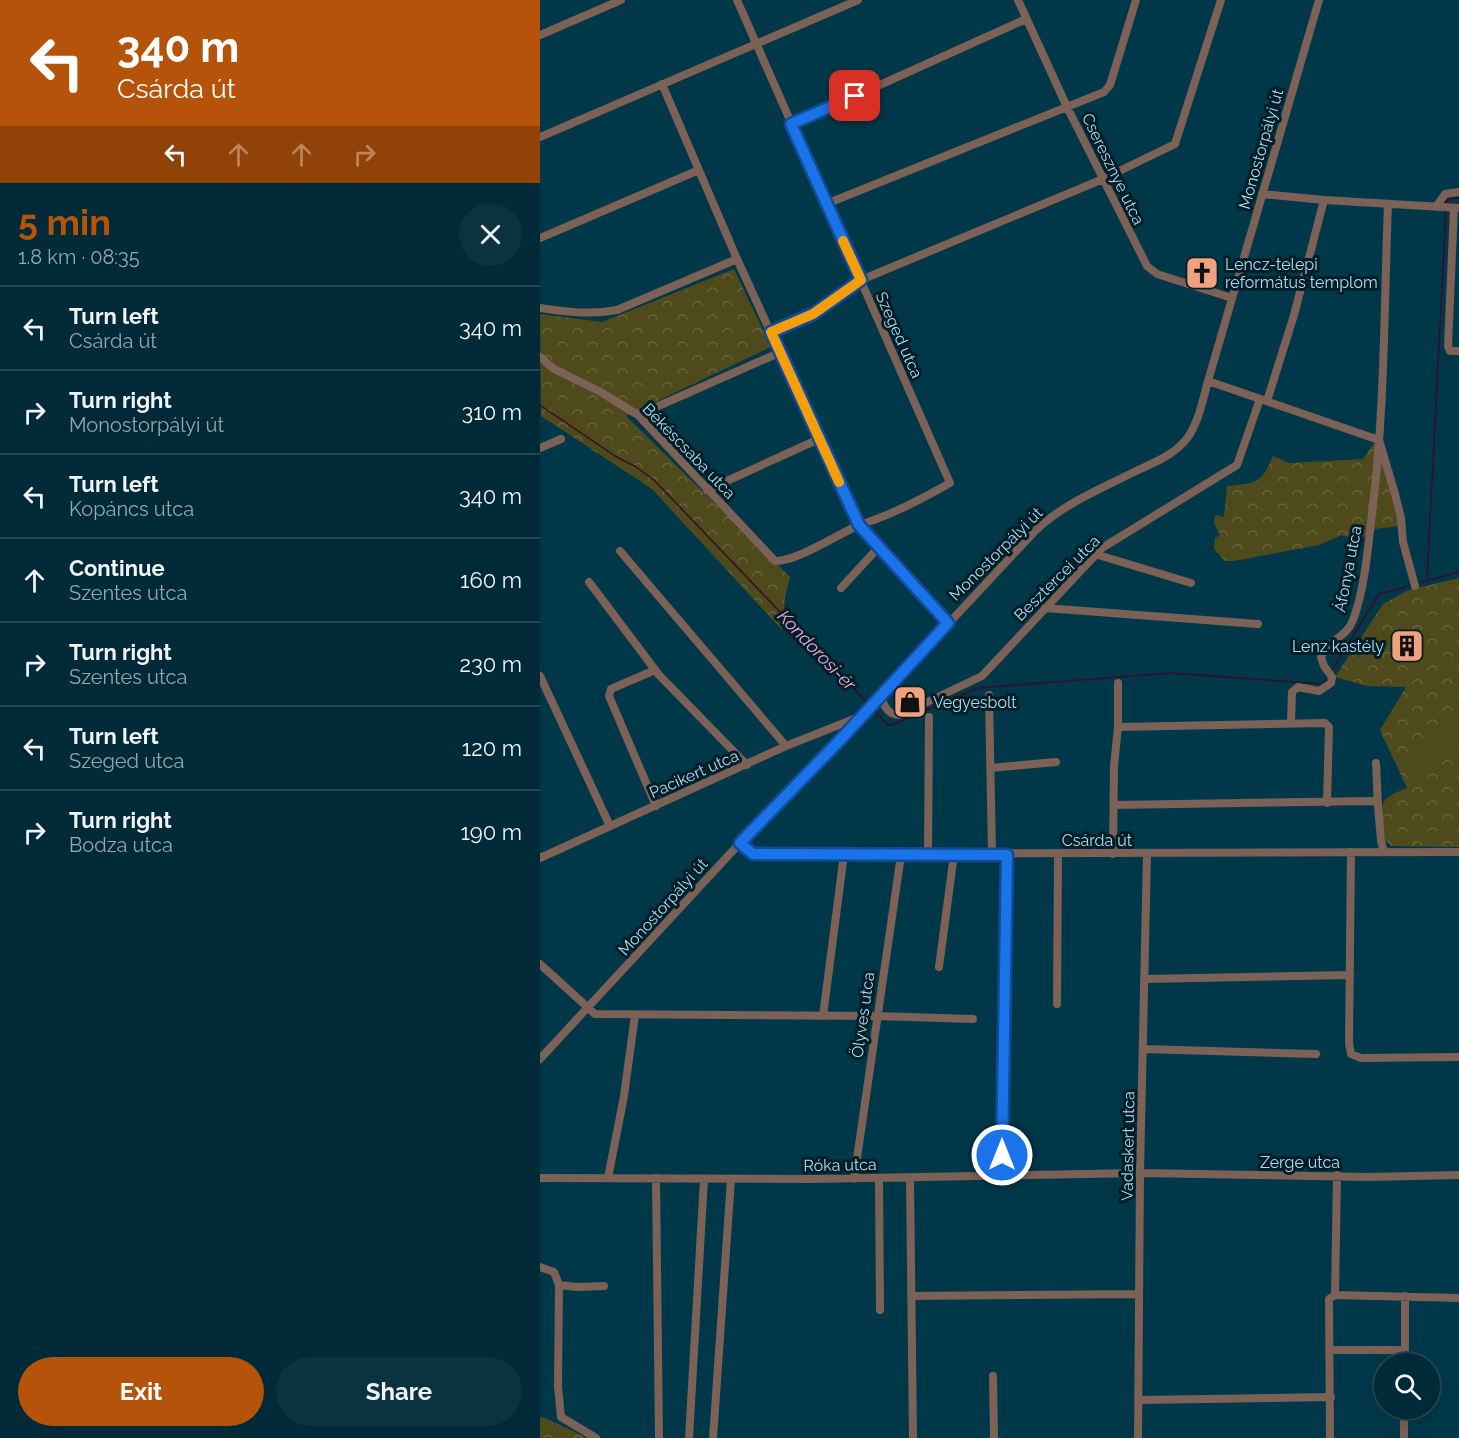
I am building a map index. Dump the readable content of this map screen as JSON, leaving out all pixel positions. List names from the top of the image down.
{
  "streets": {
    "street": [
      "Monostorpályi út",
      "Cseresznye utca",
      "Szeged utca",
      "Békéscsaba utca",
      "Áfonya utca",
      "Besztercei utca",
      "Pacikert utca",
      "Csárda út",
      "Ölyves utca",
      "Vadaskert utca",
      "Zerge utca",
      "Róka utca"
    ]
  },
  "crossings": [
    ["Monostorpályi út", "Cseresznye utca"],
    ["Monostorpályi út", "Besztercei utca"],
    ["Monostorpályi út", "Pacikert utca"],
    ["Monostorpályi út", "Csárda út"],
    ["Szeged utca", "Békéscsaba utca"],
    ["Csárda út", "Ölyves utca"],
    ["Csárda út", "Vadaskert utca"],
    ["Ölyves utca", "Róka utca"],
    ["Vadaskert utca", "Zerge utca"],
    ["Vadaskert utca", "Róka utca"],
    ["Zerge utca", "Róka utca"]
  ],
  "water": ["Kondorosi-ér"],
  "places": {
    "church": ["Lencz-telepi református templom"],
    "building": ["Lenz kastély"],
    "shop": ["Vegyesbolt"]
  },
  "page": {
    "turn": ["340 m", "Csárda út"],
    "heading": ["5 min", "1.8 km · 08:35"],
    "list": [
      {
        "name": "Turn left",
        "note": "Csárda út",
        "value": "340 m"
      },
      {
        "name": "Turn right",
        "note": "Monostorpályi út",
        "value": "310 m"
      },
      {
        "name": "Turn left",
        "note": "Kopáncs utca",
        "value": "340 m"
      },
      {
        "name": "Continue",
        "note": "Szentes utca",
        "value": "160 m"
      },
      {
        "name": "Turn right",
        "note": "Szentes utca",
        "value": "230 m"
      },
      {
        "name": "Turn left",
        "note": "Szeged utca",
        "value": "120 m"
      },
      {
        "name": "Turn right",
        "note": "Bodza utca",
        "value": "190 m"
      }
    ],
    "buttons": ["Exit", "Share"]
  }
}
